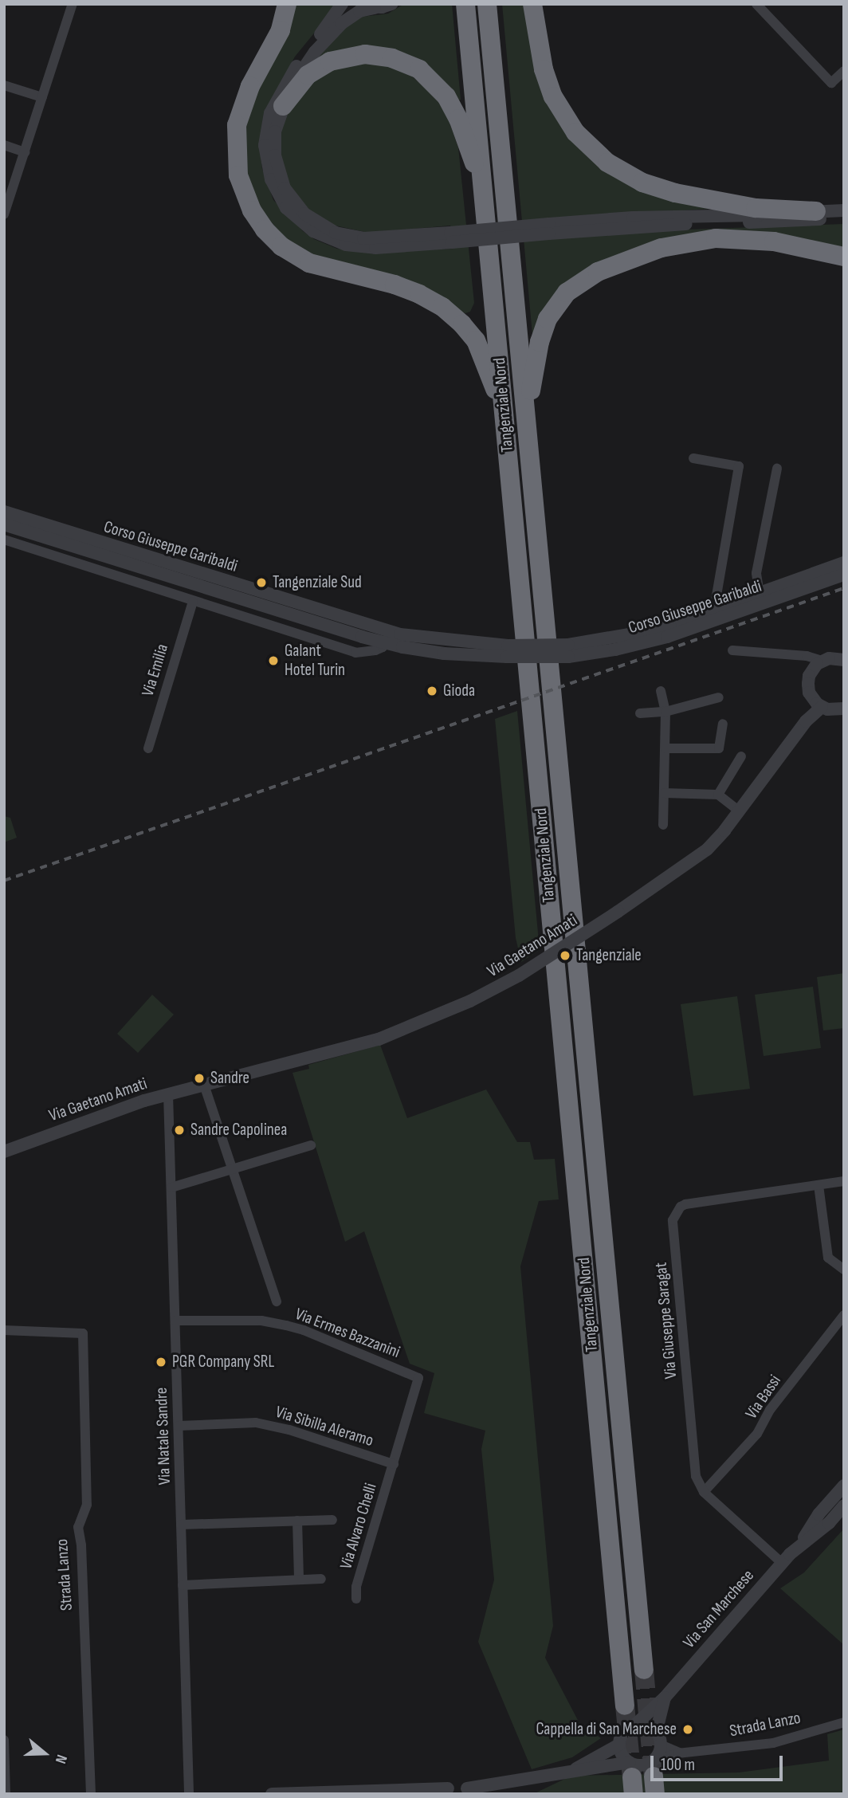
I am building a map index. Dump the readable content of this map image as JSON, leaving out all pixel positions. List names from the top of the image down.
{
  "streets": {
    "highway": ["Tangenziale Nord"],
    "street": [
      "Corso Giuseppe Garibaldi",
      "Via Emilia",
      "Via Gaetano Amati",
      "Via Giuseppe Saragat",
      "Via Ermes Bazzanini",
      "Via Bassi",
      "Via Sibilla Aleramo",
      "Via Natale Sandre",
      "Via Alvaro Chelli",
      "Strada Lanzo",
      "Via San Marchese"
    ]
  },
  "crossings": [
    ["Via Gaetano Amati", "Via Natale Sandre"],
    ["Via Giuseppe Saragat", "Via Bassi"],
    ["Via Giuseppe Saragat", "Via San Marchese"],
    ["Via Ermes Bazzanini", "Via Sibilla Aleramo"],
    ["Via Ermes Bazzanini", "Via Natale Sandre"],
    ["Via Ermes Bazzanini", "Via Alvaro Chelli"],
    ["Via Sibilla Aleramo", "Via Natale Sandre"],
    ["Via Sibilla Aleramo", "Via Alvaro Chelli"],
    ["Strada Lanzo", "Via San Marchese"]
  ],
  "places": [
    "Tangenziale Sud",
    "Galant Hotel Turin",
    "Gioda",
    "Tangenziale",
    "Sandre",
    "Sandre Capolinea",
    "PGR Company SRL",
    "Cappella di San Marchese"
  ],
  "scale_bar": "100 m",
  "north": "right"
}
